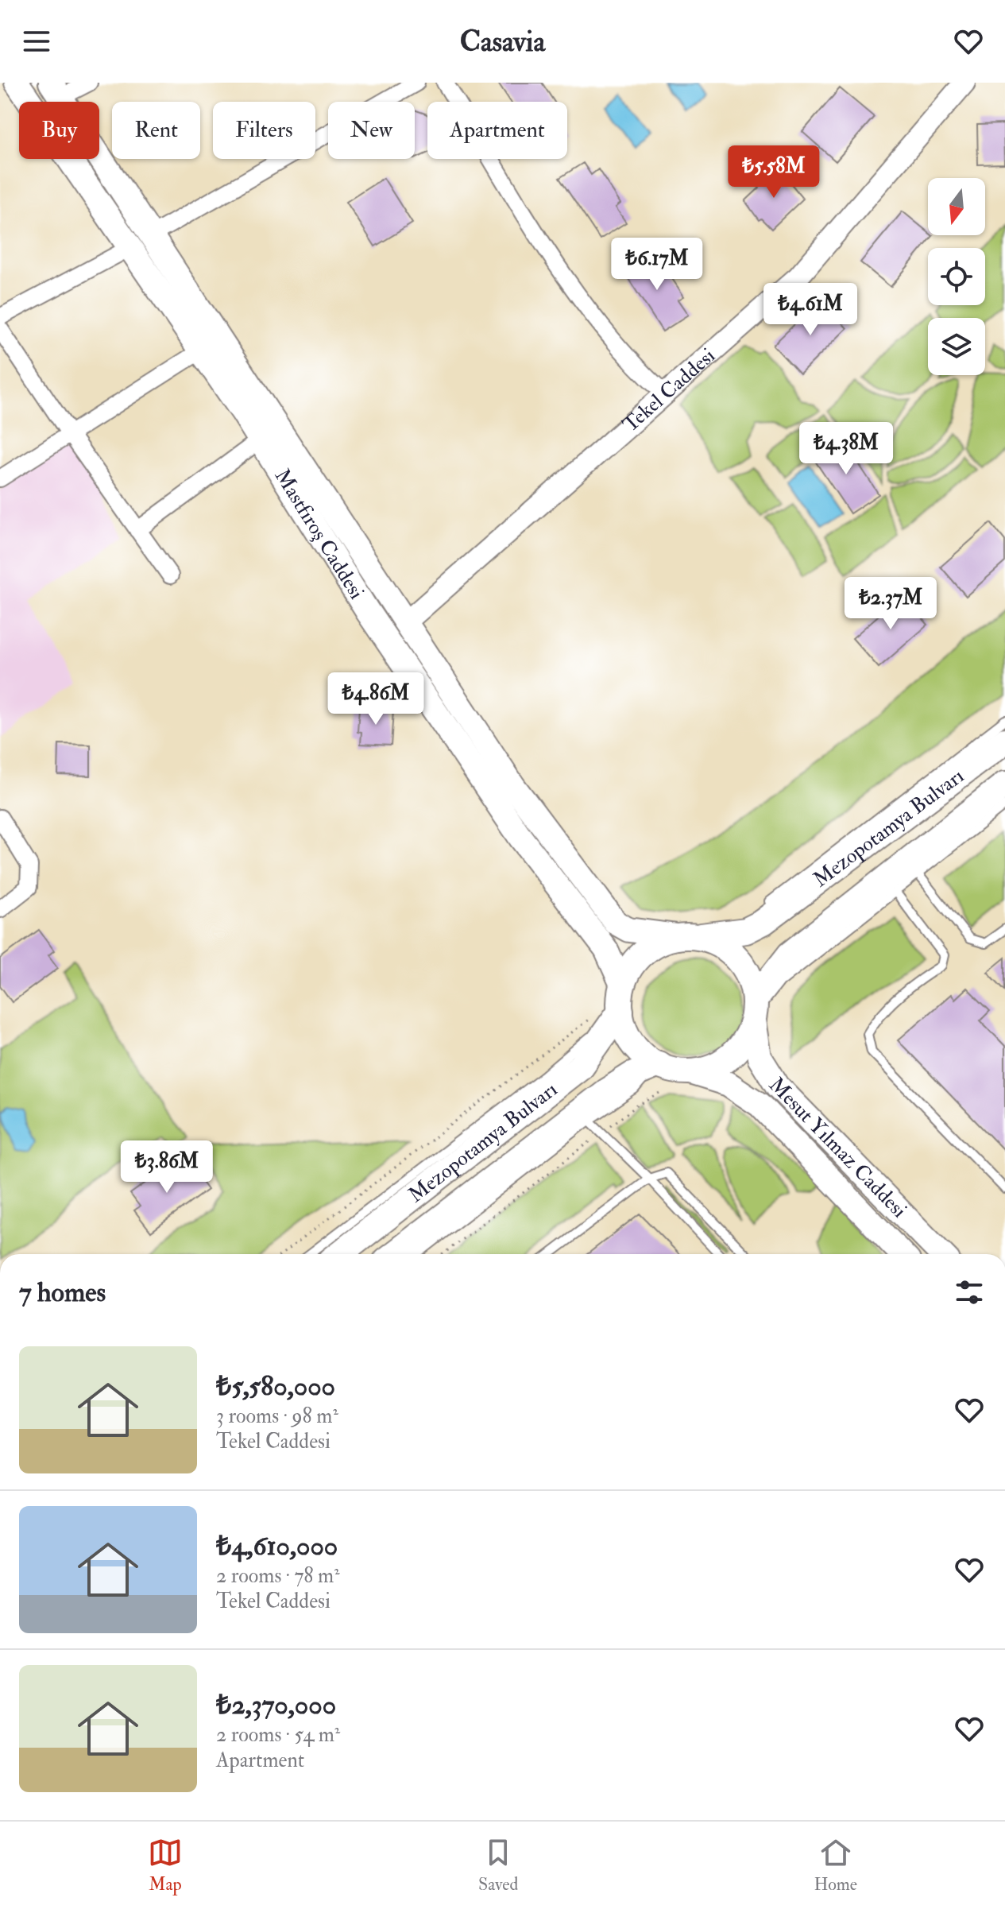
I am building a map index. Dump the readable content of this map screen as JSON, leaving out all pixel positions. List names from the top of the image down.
{
  "streets": {
    "main road": ["Mastfıroş Caddesi", "Mezopotamya Bulvarı", "Mesut Yılmaz Caddesi"],
    "street": ["Tekel Caddesi"]
  },
  "crossings": [
    ["Tekel Caddesi", "Mastfıroş Caddesi"],
    ["Mastfıroş Caddesi", "Mezopotamya Bulvarı"],
    ["Mastfıroş Caddesi", "Mesut Yılmaz Caddesi"],
    ["Mezopotamya Bulvarı", "Mesut Yılmaz Caddesi"]
  ],
  "north": "bottom",
  "page": {
    "header": "Casavia",
    "chip": [
      "Buy",
      "Rent",
      "Filters",
      "New",
      "Apartment"
    ],
    "price": [
      "₺5.58M",
      "₺6.17M",
      "₺4.61M",
      "₺4.38M",
      "₺2.37M",
      "₺4.86M",
      "₺3.86M"
    ],
    "heading": "7 homes",
    "list": [
      {
        "name": "₺5,580,000",
        "note": "3 rooms · 98 m² · Tekel Caddesi"
      },
      {
        "name": "₺4,610,000",
        "note": "2 rooms · 78 m² · Tekel Caddesi"
      },
      {
        "name": "₺2,370,000",
        "note": "2 rooms · 54 m² · Apartment"
      }
    ],
    "tabs": ["Map", "Saved", "Home"]
  }
}
